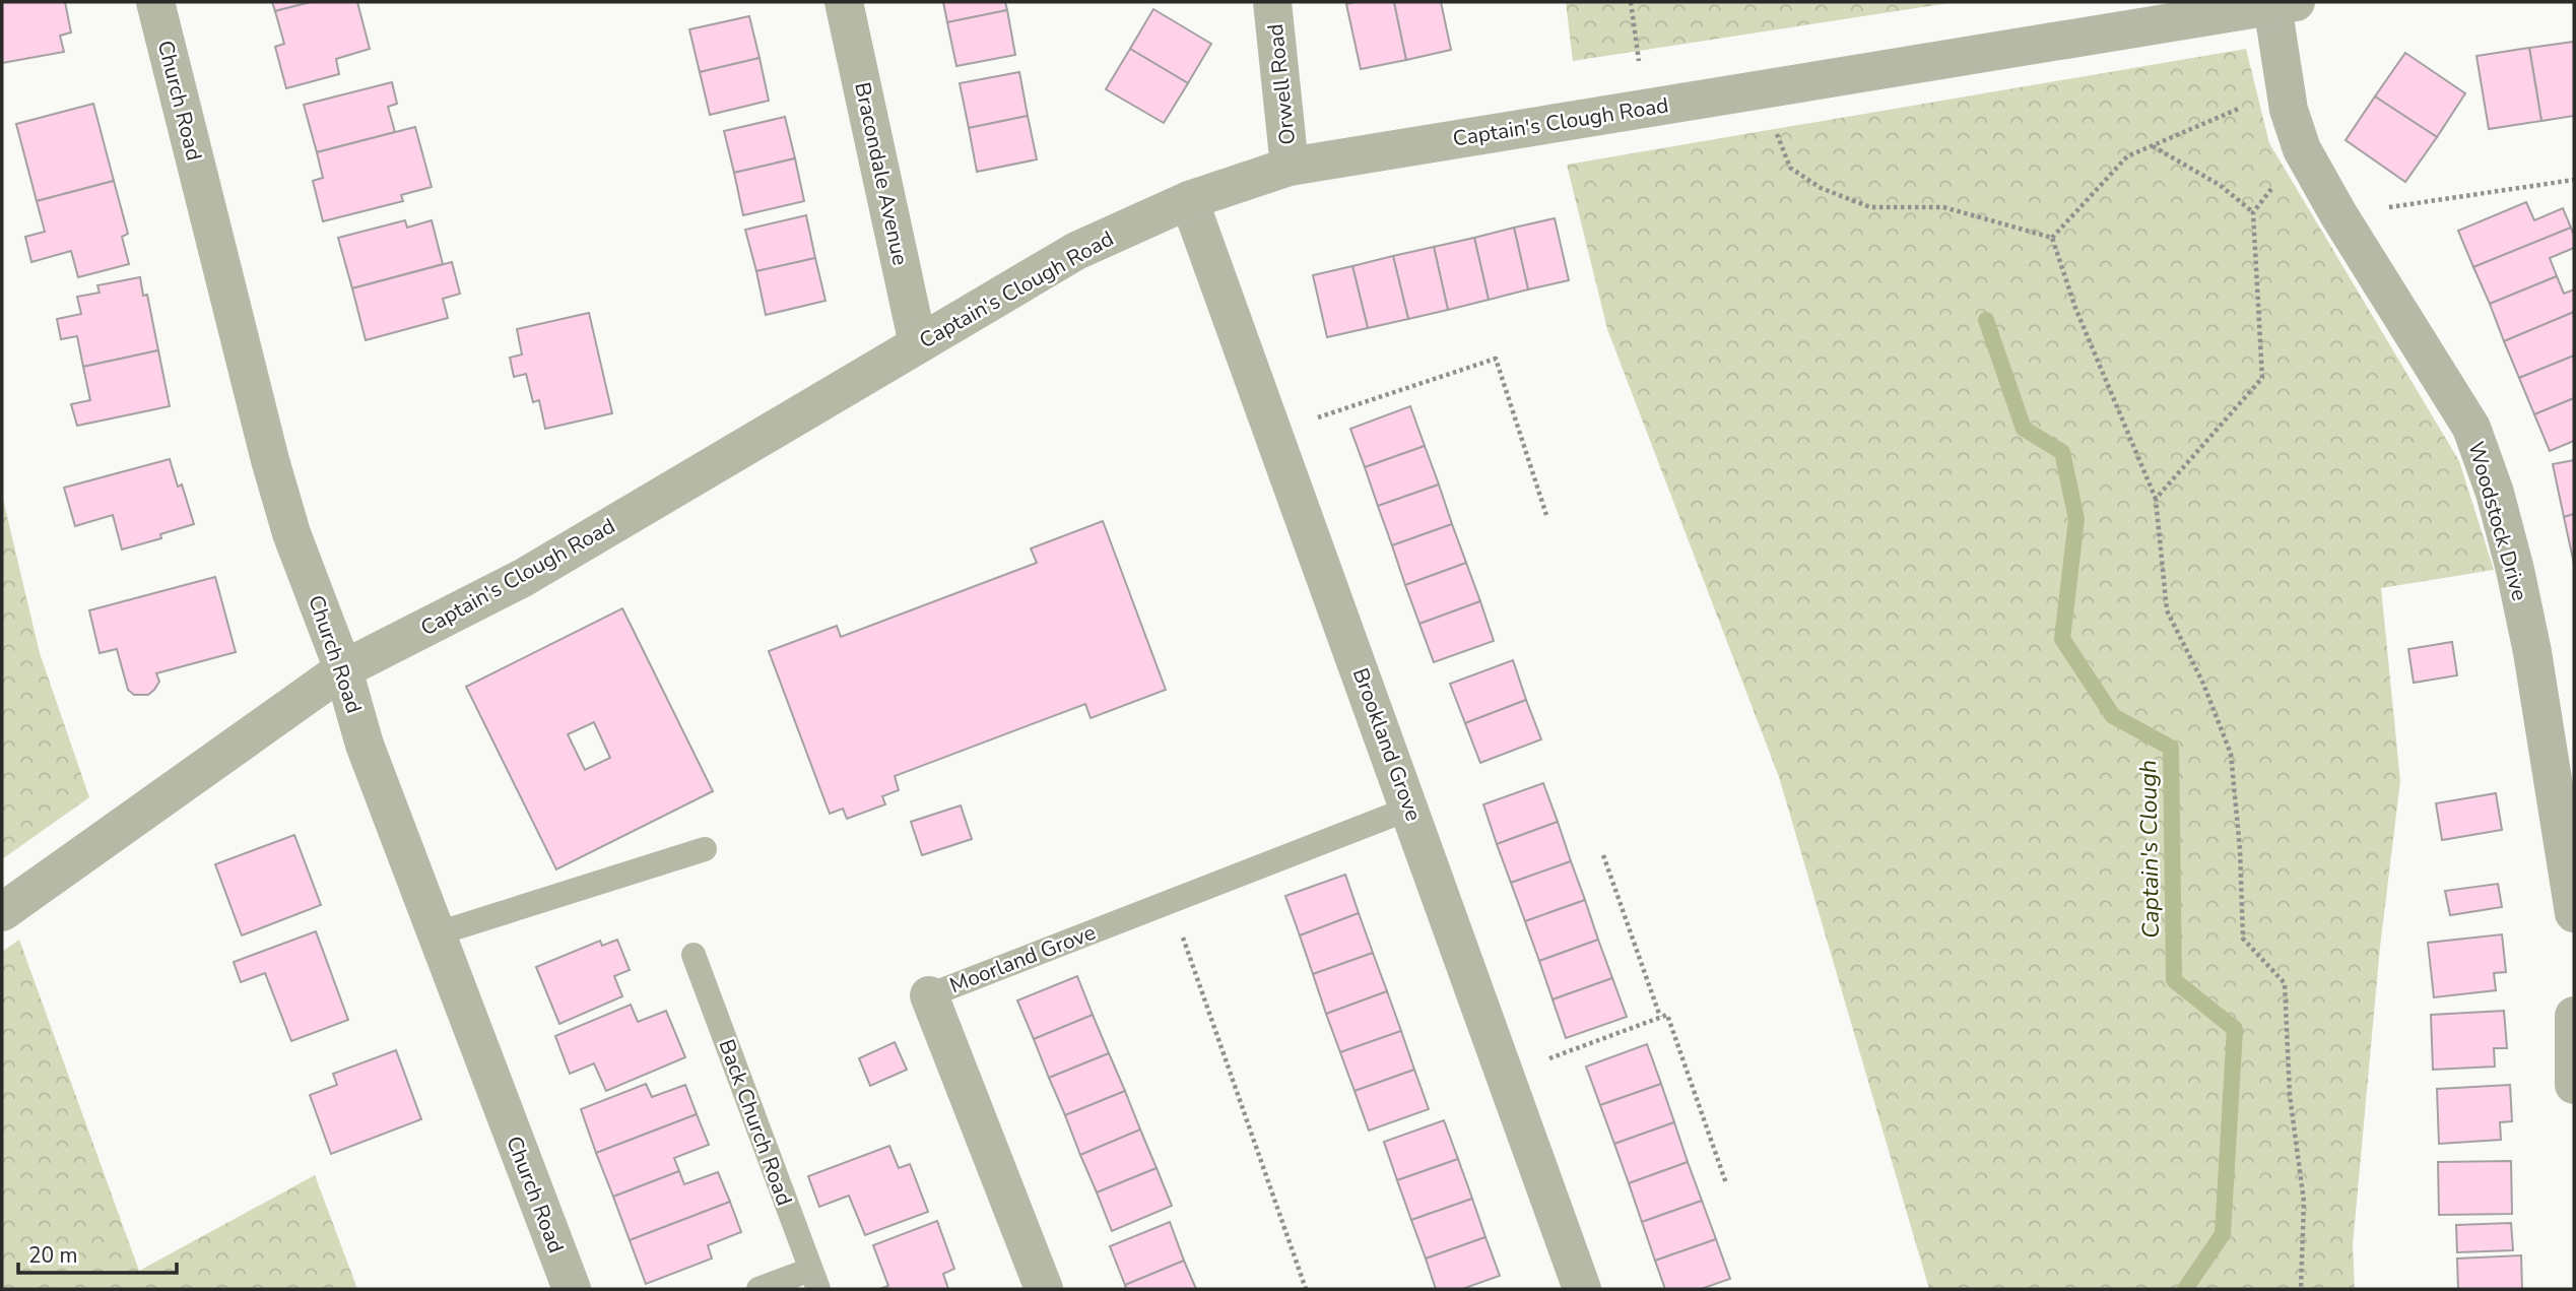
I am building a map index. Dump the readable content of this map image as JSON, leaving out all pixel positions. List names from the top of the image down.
{
  "streets": {
    "street": [
      "Orwell Road",
      "Church Road",
      "Captain's Clough Road",
      "Bracondale Avenue",
      "Woodstock Drive",
      "Brookland Grove",
      "Moorland Grove"
    ],
    "lane": ["Back Church Road"]
  },
  "crossings": [
    ["Orwell Road", "Captain's Clough Road"],
    ["Church Road", "Captain's Clough Road"],
    ["Captain's Clough Road", "Bracondale Avenue"],
    ["Captain's Clough Road", "Woodstock Drive"],
    ["Captain's Clough Road", "Brookland Grove"],
    ["Brookland Grove", "Moorland Grove"]
  ],
  "water": ["Captain's Clough"],
  "scale_bar": "20 m"
}
